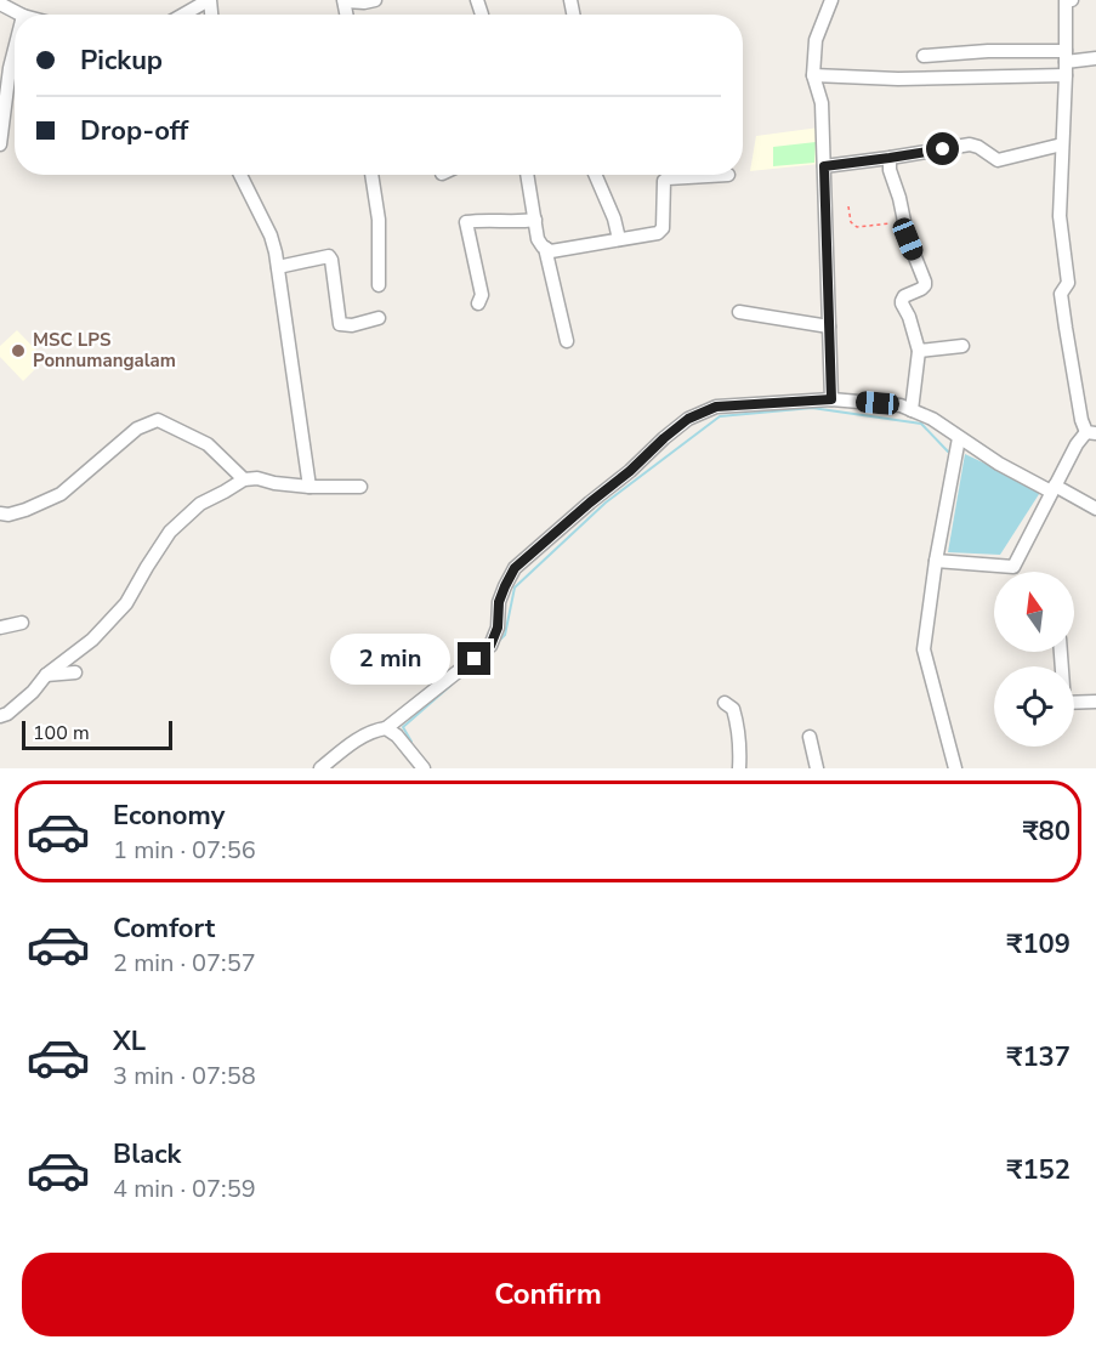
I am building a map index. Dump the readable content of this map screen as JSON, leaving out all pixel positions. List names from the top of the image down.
{
  "places": ["MSC LPS Ponnumangalam"],
  "scale_bar": "100 m",
  "north": "top",
  "page": {
    "banner": ["Pickup", "Drop-off"],
    "bubble": "2 min",
    "scale": "100 m",
    "list": [
      {
        "name": "Economy",
        "note": "1 min · 07:56",
        "value": "₹80"
      },
      {
        "name": "Comfort",
        "note": "2 min · 07:57",
        "value": "₹109"
      },
      {
        "name": "XL",
        "note": "3 min · 07:58",
        "value": "₹137"
      },
      {
        "name": "Black",
        "note": "4 min · 07:59",
        "value": "₹152"
      }
    ],
    "buttons": "Confirm"
  }
}
